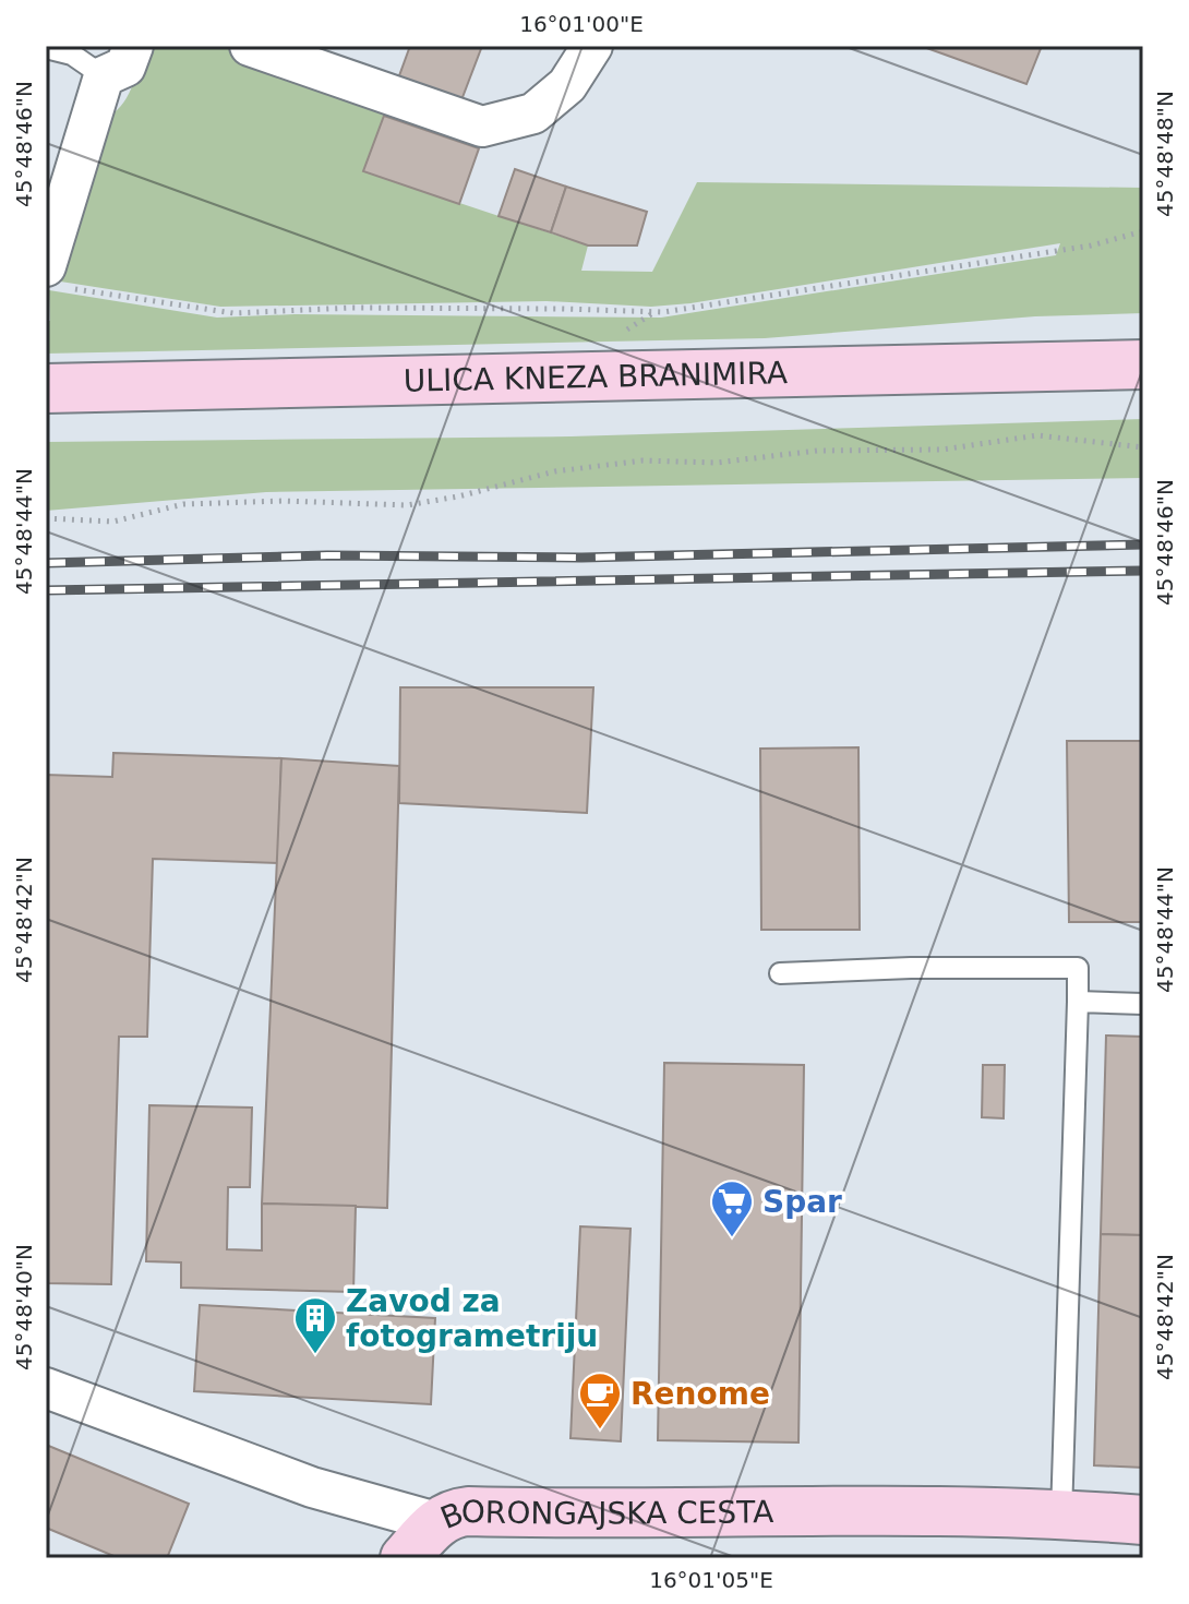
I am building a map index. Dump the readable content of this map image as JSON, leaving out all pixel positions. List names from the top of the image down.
{
  "streets": {
    "main road": ["ULICA KNEZA BRANIMIRA", "BORONGAJSKA CESTA"]
  },
  "places": {
    "supermarket": ["Spar"],
    "building": ["Zavod za fotogrametriju"],
    "cafe": ["Renome"]
  },
  "coordinates": [
    "16°01'00\"E",
    "45°48'46\"N",
    "45°48'48\"N",
    "45°48'44\"N",
    "45°48'42\"N",
    "45°48'40\"N",
    "16°01'05\"E"
  ]
}
